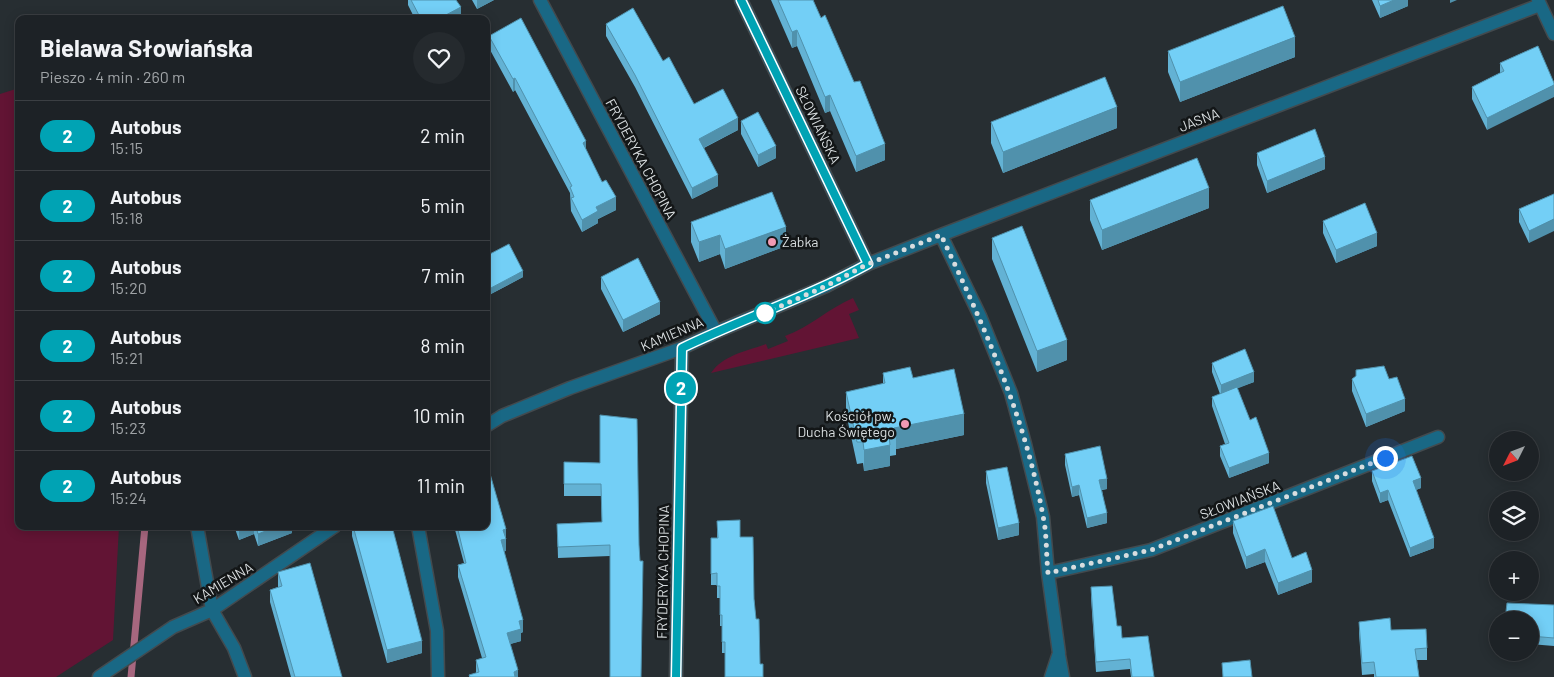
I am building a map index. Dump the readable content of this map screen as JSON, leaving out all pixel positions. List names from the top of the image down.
{
  "streets": {
    "street": [
      "JASNA",
      "SŁOWIAŃSKA",
      "FRYDERYKA CHOPINA",
      "KAMIENNA"
    ]
  },
  "crossings": [
    ["JASNA", "SŁOWIAŃSKA"],
    ["JASNA", "KAMIENNA"],
    ["SŁOWIAŃSKA", "KAMIENNA"],
    ["FRYDERYKA CHOPINA", "KAMIENNA"]
  ],
  "places": ["Żabka", "Kościół pw. Ducha Świętego"],
  "lines": ["bus line 2"],
  "north": "bottom left",
  "page": {
    "on_map": "2",
    "heading": ["Bielawa Słowiańska", "Pieszo · 4 min · 260 m"],
    "list": [
      {
        "mark": "2",
        "name": "Autobus",
        "note": "15:15",
        "value": "2 min"
      },
      {
        "mark": "2",
        "name": "Autobus",
        "note": "15:18",
        "value": "5 min"
      },
      {
        "mark": "2",
        "name": "Autobus",
        "note": "15:20",
        "value": "7 min"
      },
      {
        "mark": "2",
        "name": "Autobus",
        "note": "15:21",
        "value": "8 min"
      },
      {
        "mark": "2",
        "name": "Autobus",
        "note": "15:23",
        "value": "10 min"
      },
      {
        "mark": "2",
        "name": "Autobus",
        "note": "15:24",
        "value": "11 min"
      }
    ],
    "map_buttons": ["+", "−"]
  }
}
